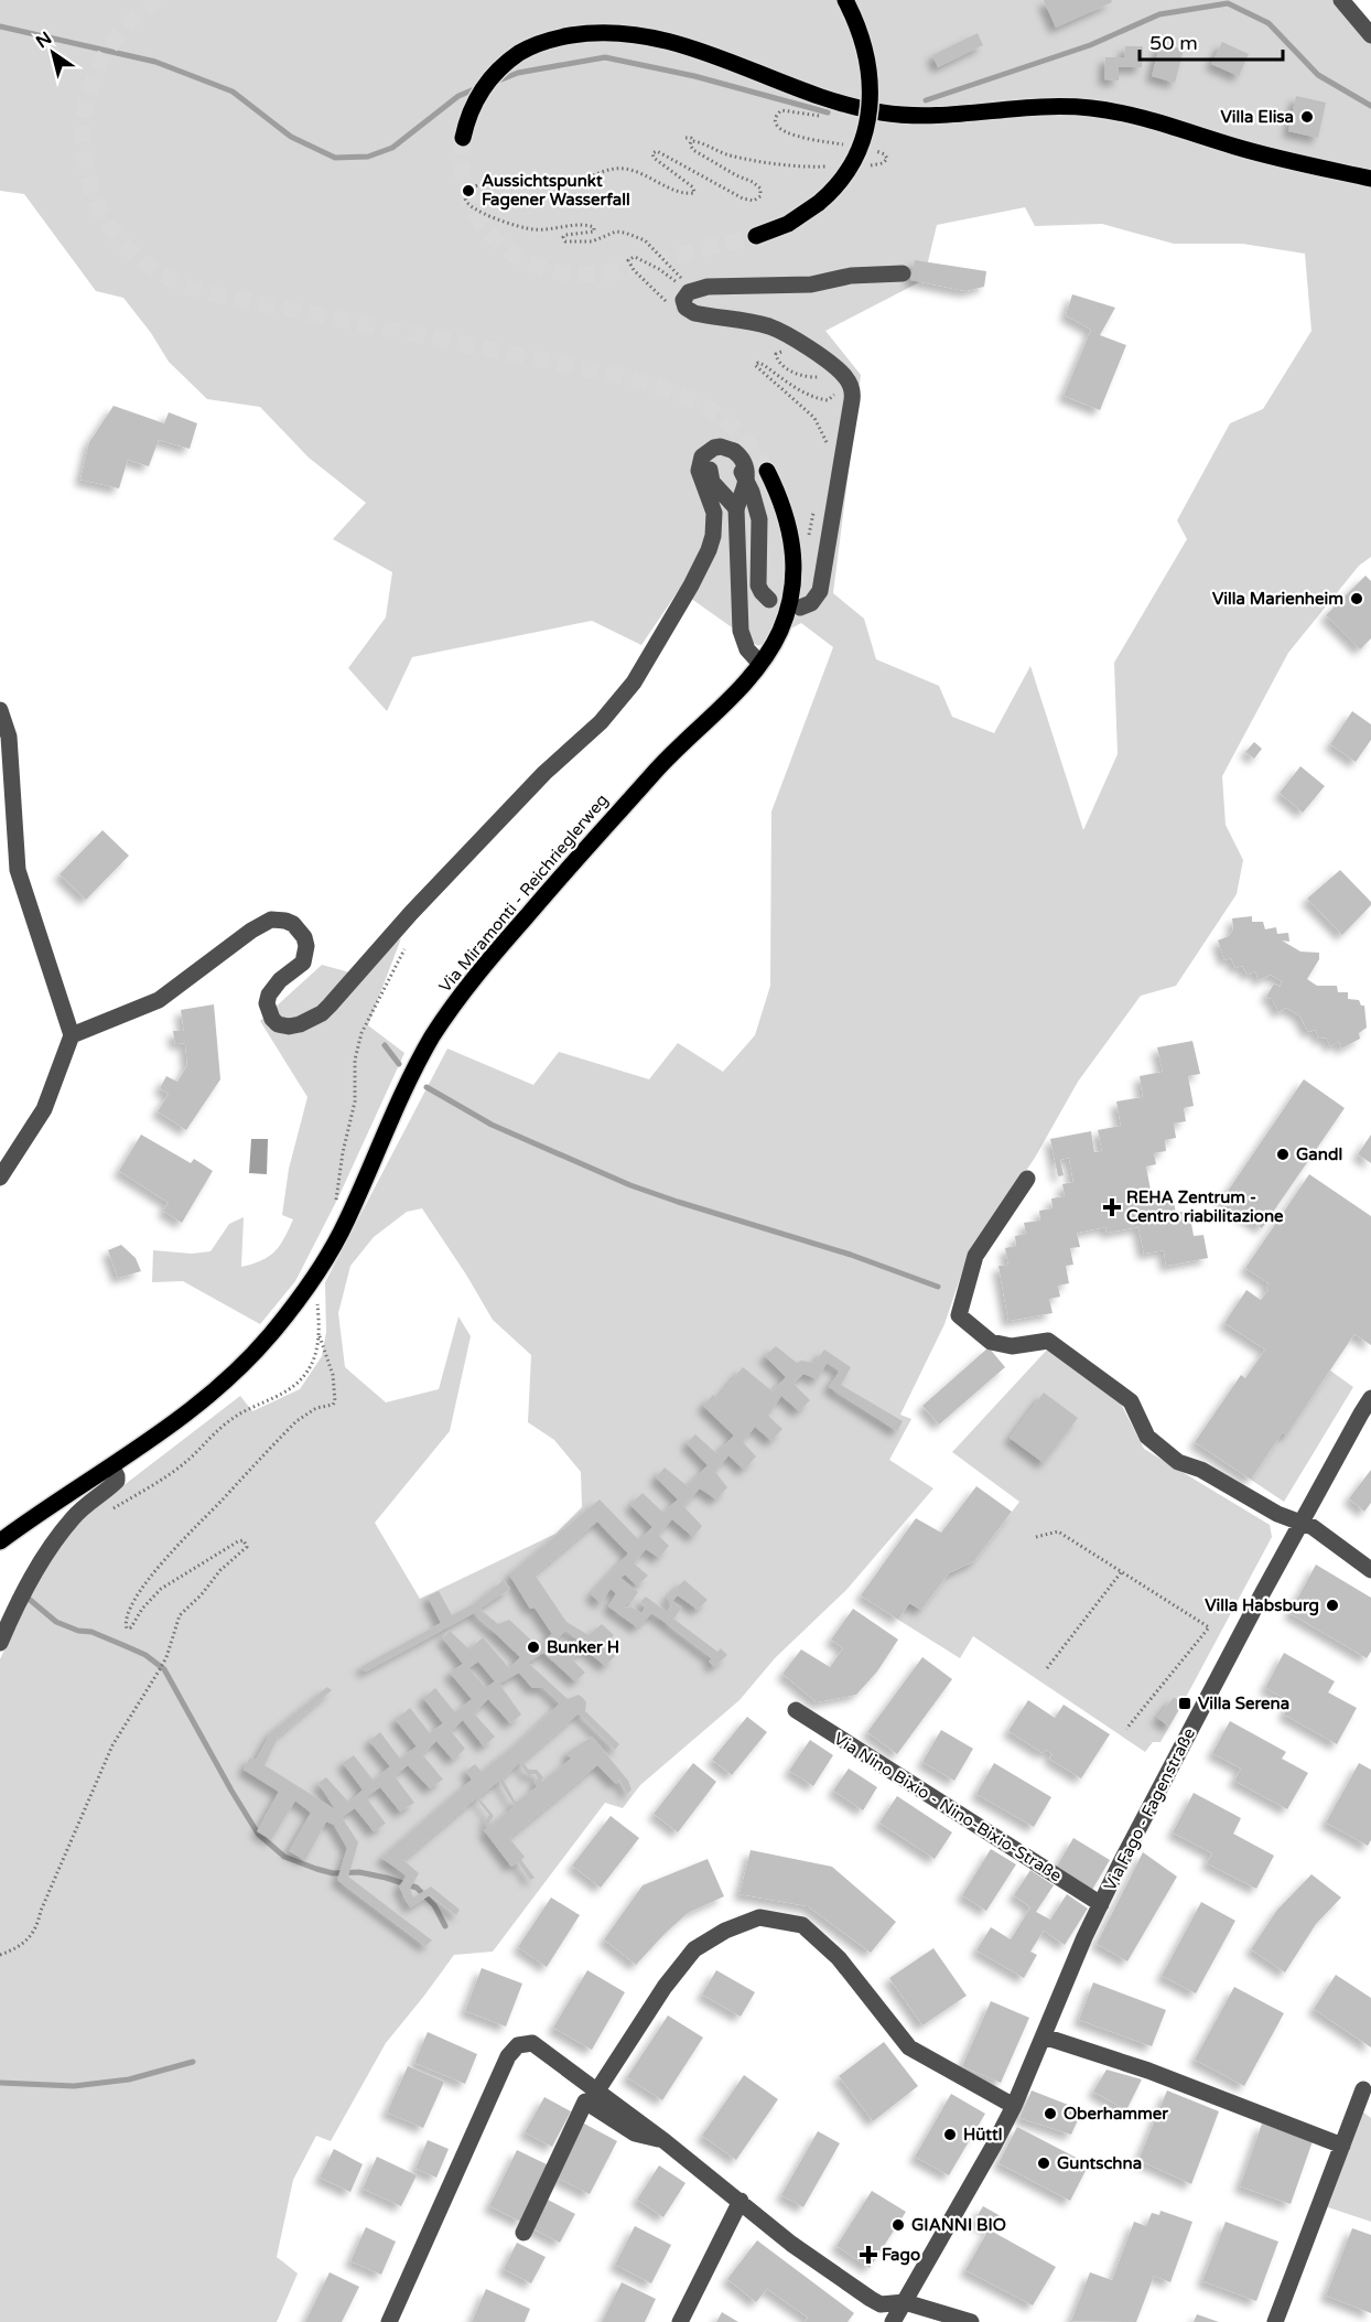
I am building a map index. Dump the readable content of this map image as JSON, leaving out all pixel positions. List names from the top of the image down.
{
  "streets": {
    "main road": ["Via Miramonti - Reichrieglerweg"],
    "street": ["Via Nino Bixio - Nino-Bixio-Straße", "Via Fago - Fagenstraße"]
  },
  "crossings": [
    ["Via Nino Bixio - Nino-Bixio-Straße", "Via Fago - Fagenstraße"]
  ],
  "places": {
    "other": [
      "Villa Elisa",
      "Aussichtspunkt Fagener Wasserfall",
      "Villa Marienheim",
      "Gandl",
      "Villa Habsburg",
      "Bunker H",
      "Oberhammer",
      "Hüttl",
      "Guntschna",
      "GIANNI BIO"
    ],
    "health": ["REHA Zentrum - Centro riabilitazione", "Fago"],
    "transit": ["Villa Serena"]
  },
  "scale_bar": "50 m",
  "north": "top left"
}
